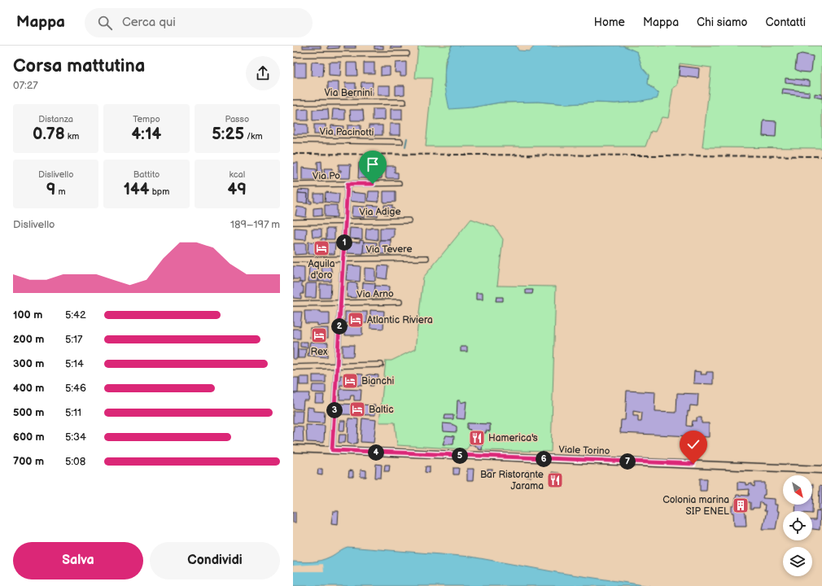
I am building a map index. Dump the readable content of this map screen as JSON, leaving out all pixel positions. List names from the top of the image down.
{
  "streets": {
    "street": [
      "Via Bernini",
      "Via Pacinotti",
      "Via Po",
      "Via Adige",
      "Via Tevere",
      "Via Arno",
      "Viale Torino"
    ]
  },
  "places": {
    "hotel": [
      "Aquila d'oro",
      "Atlantic Riviera",
      "Rex",
      "Bianchi",
      "Baltic"
    ],
    "restaurant": ["Hamerica's", "Bar Ristorante Jarama"],
    "building": ["Colonia marina SIP ENEL"]
  },
  "north": "bottom right",
  "page": {
    "header": "Mappa",
    "search": "Cerca qui",
    "nav": [
      "Home",
      "Mappa",
      "Chi siamo",
      "Contatti"
    ],
    "heading": ["Corsa mattutina", "07:27"],
    "stats": [
      ["Distanza", "0.78 km"],
      ["Tempo", "4:14"],
      ["Passo", "5:25 /km"],
      ["Dislivello", "9 m"],
      ["Battito", "144 bpm"],
      ["kcal", "49"]
    ],
    "chart": ["Dislivello", "189–197 m"],
    "pins": [
      "1",
      "2",
      "3",
      "4",
      "5",
      "6",
      "7"
    ],
    "list": [
      {
        "name": "100 m",
        "note": "5:42"
      },
      {
        "name": "200 m",
        "note": "5:17"
      },
      {
        "name": "300 m",
        "note": "5:14"
      },
      {
        "name": "400 m",
        "note": "5:46"
      },
      {
        "name": "500 m",
        "note": "5:11"
      },
      {
        "name": "600 m",
        "note": "5:34"
      },
      {
        "name": "700 m",
        "note": "5:08"
      }
    ],
    "buttons": ["Salva", "Condividi"]
  }
}
